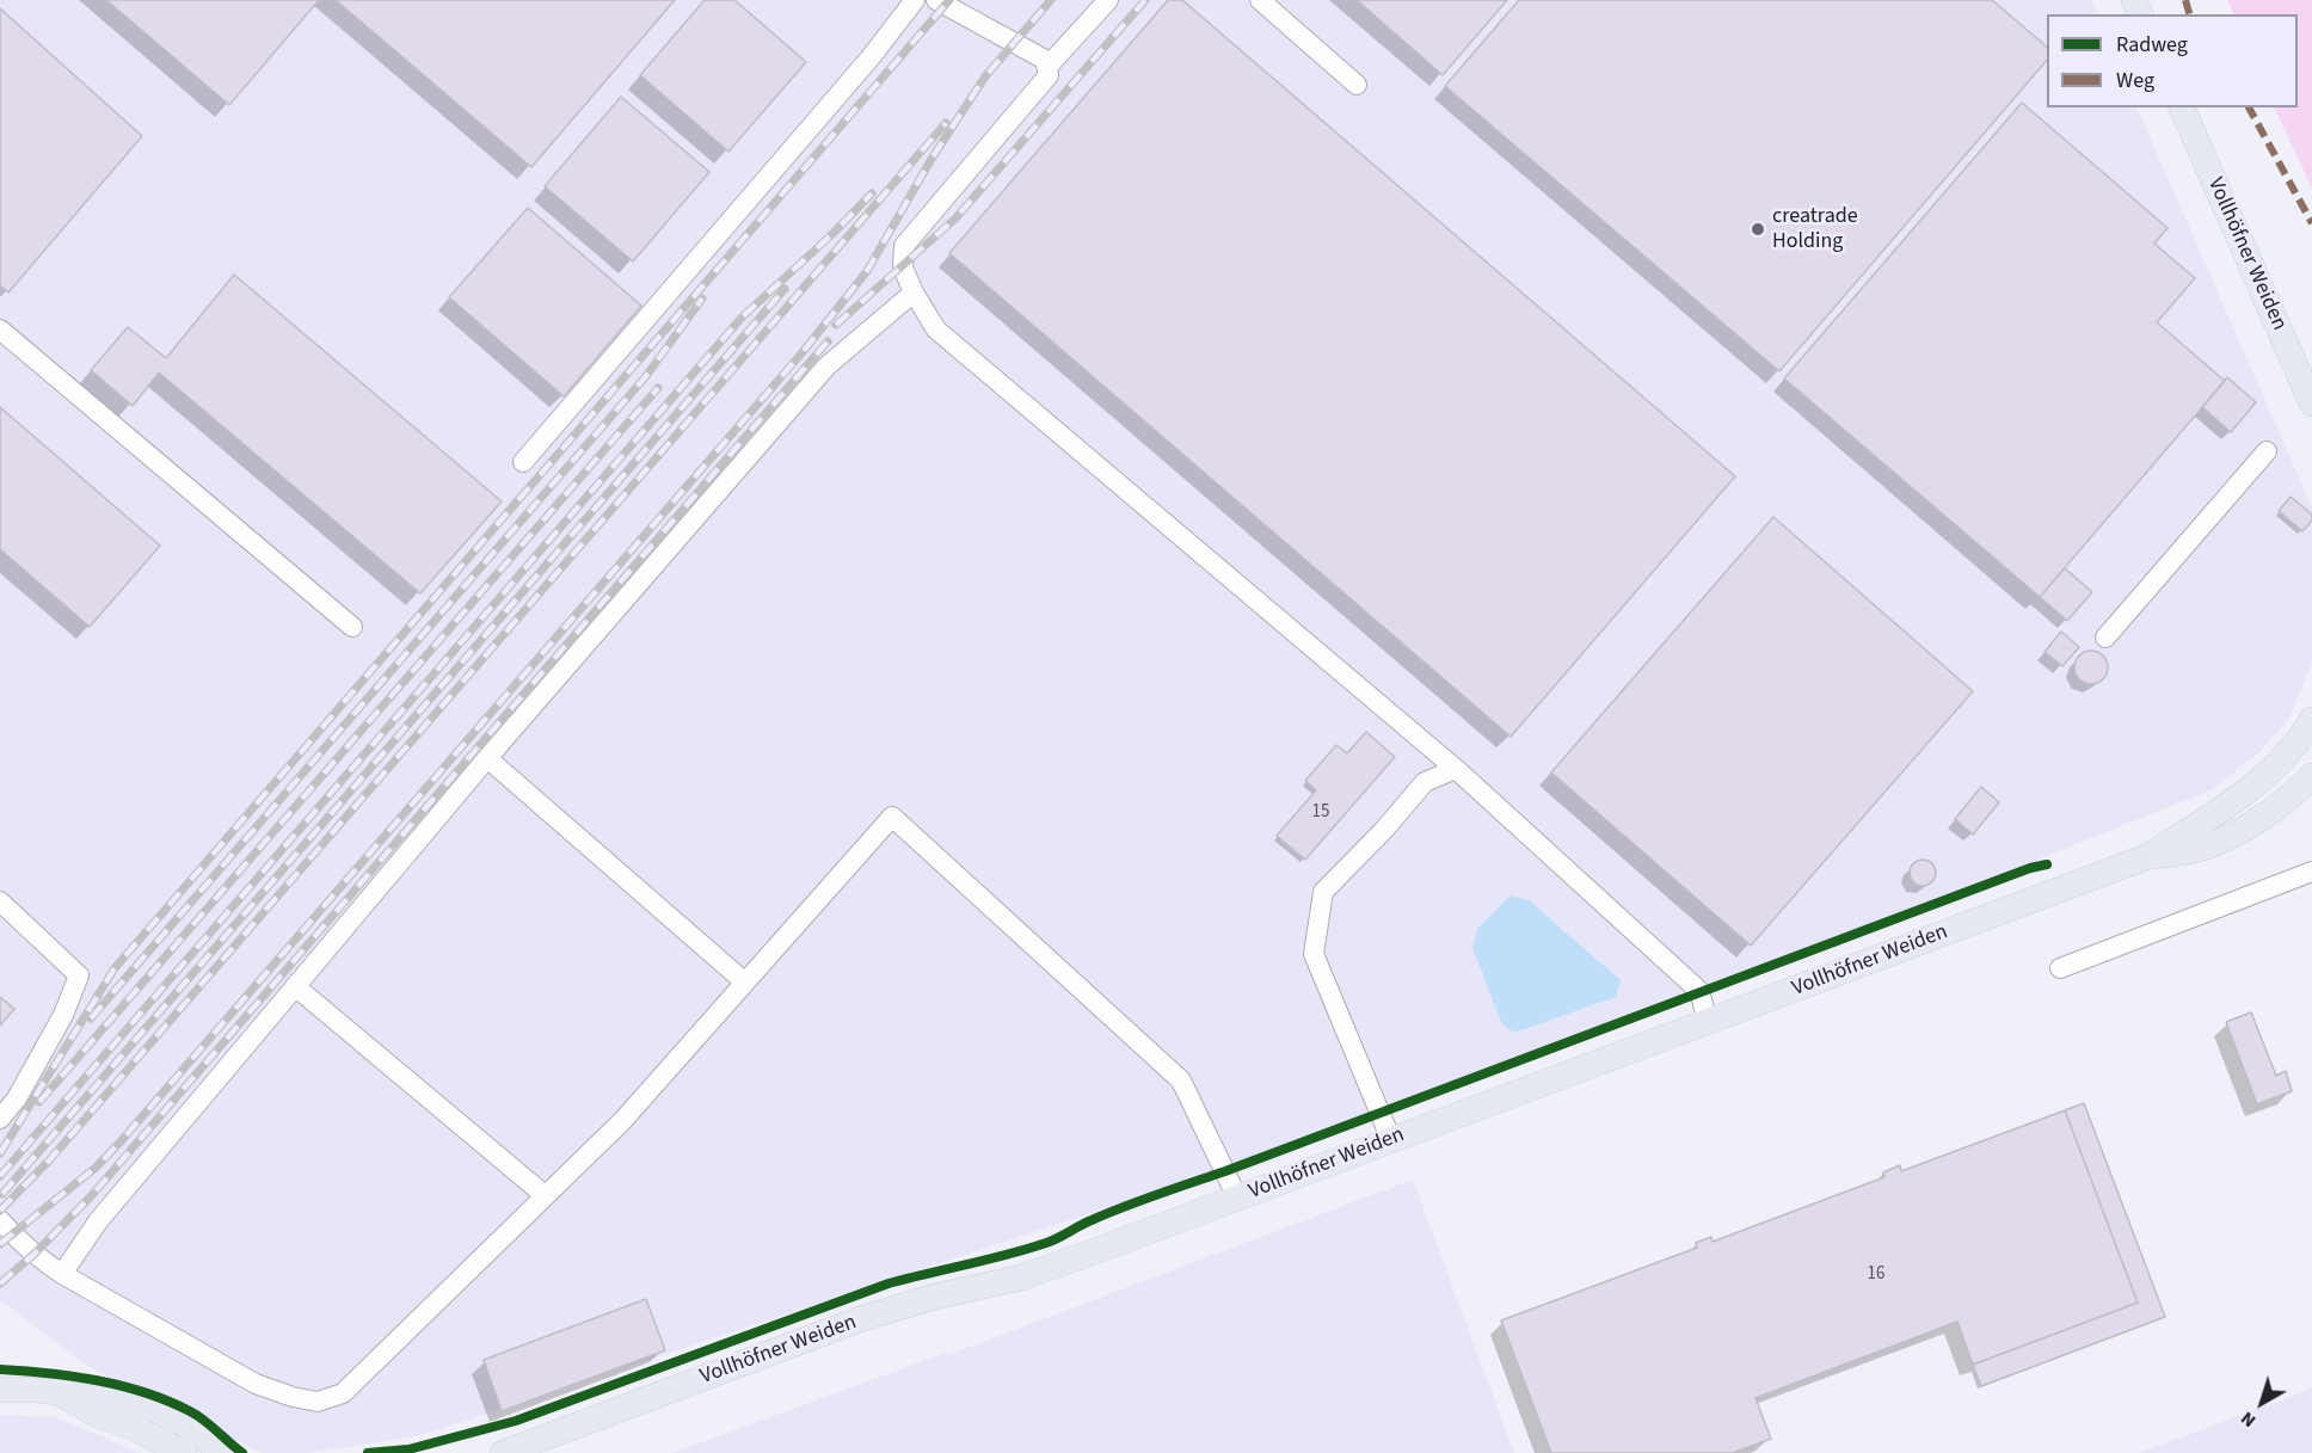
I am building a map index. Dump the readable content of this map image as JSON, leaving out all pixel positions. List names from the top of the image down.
{
  "streets": {
    "main road": ["Vollhöfner Weiden"]
  },
  "places": ["creatrade Holding"],
  "house_numbers": ["15", "16"],
  "legend": ["Radweg", "Weg"],
  "north": "bottom left"
}
